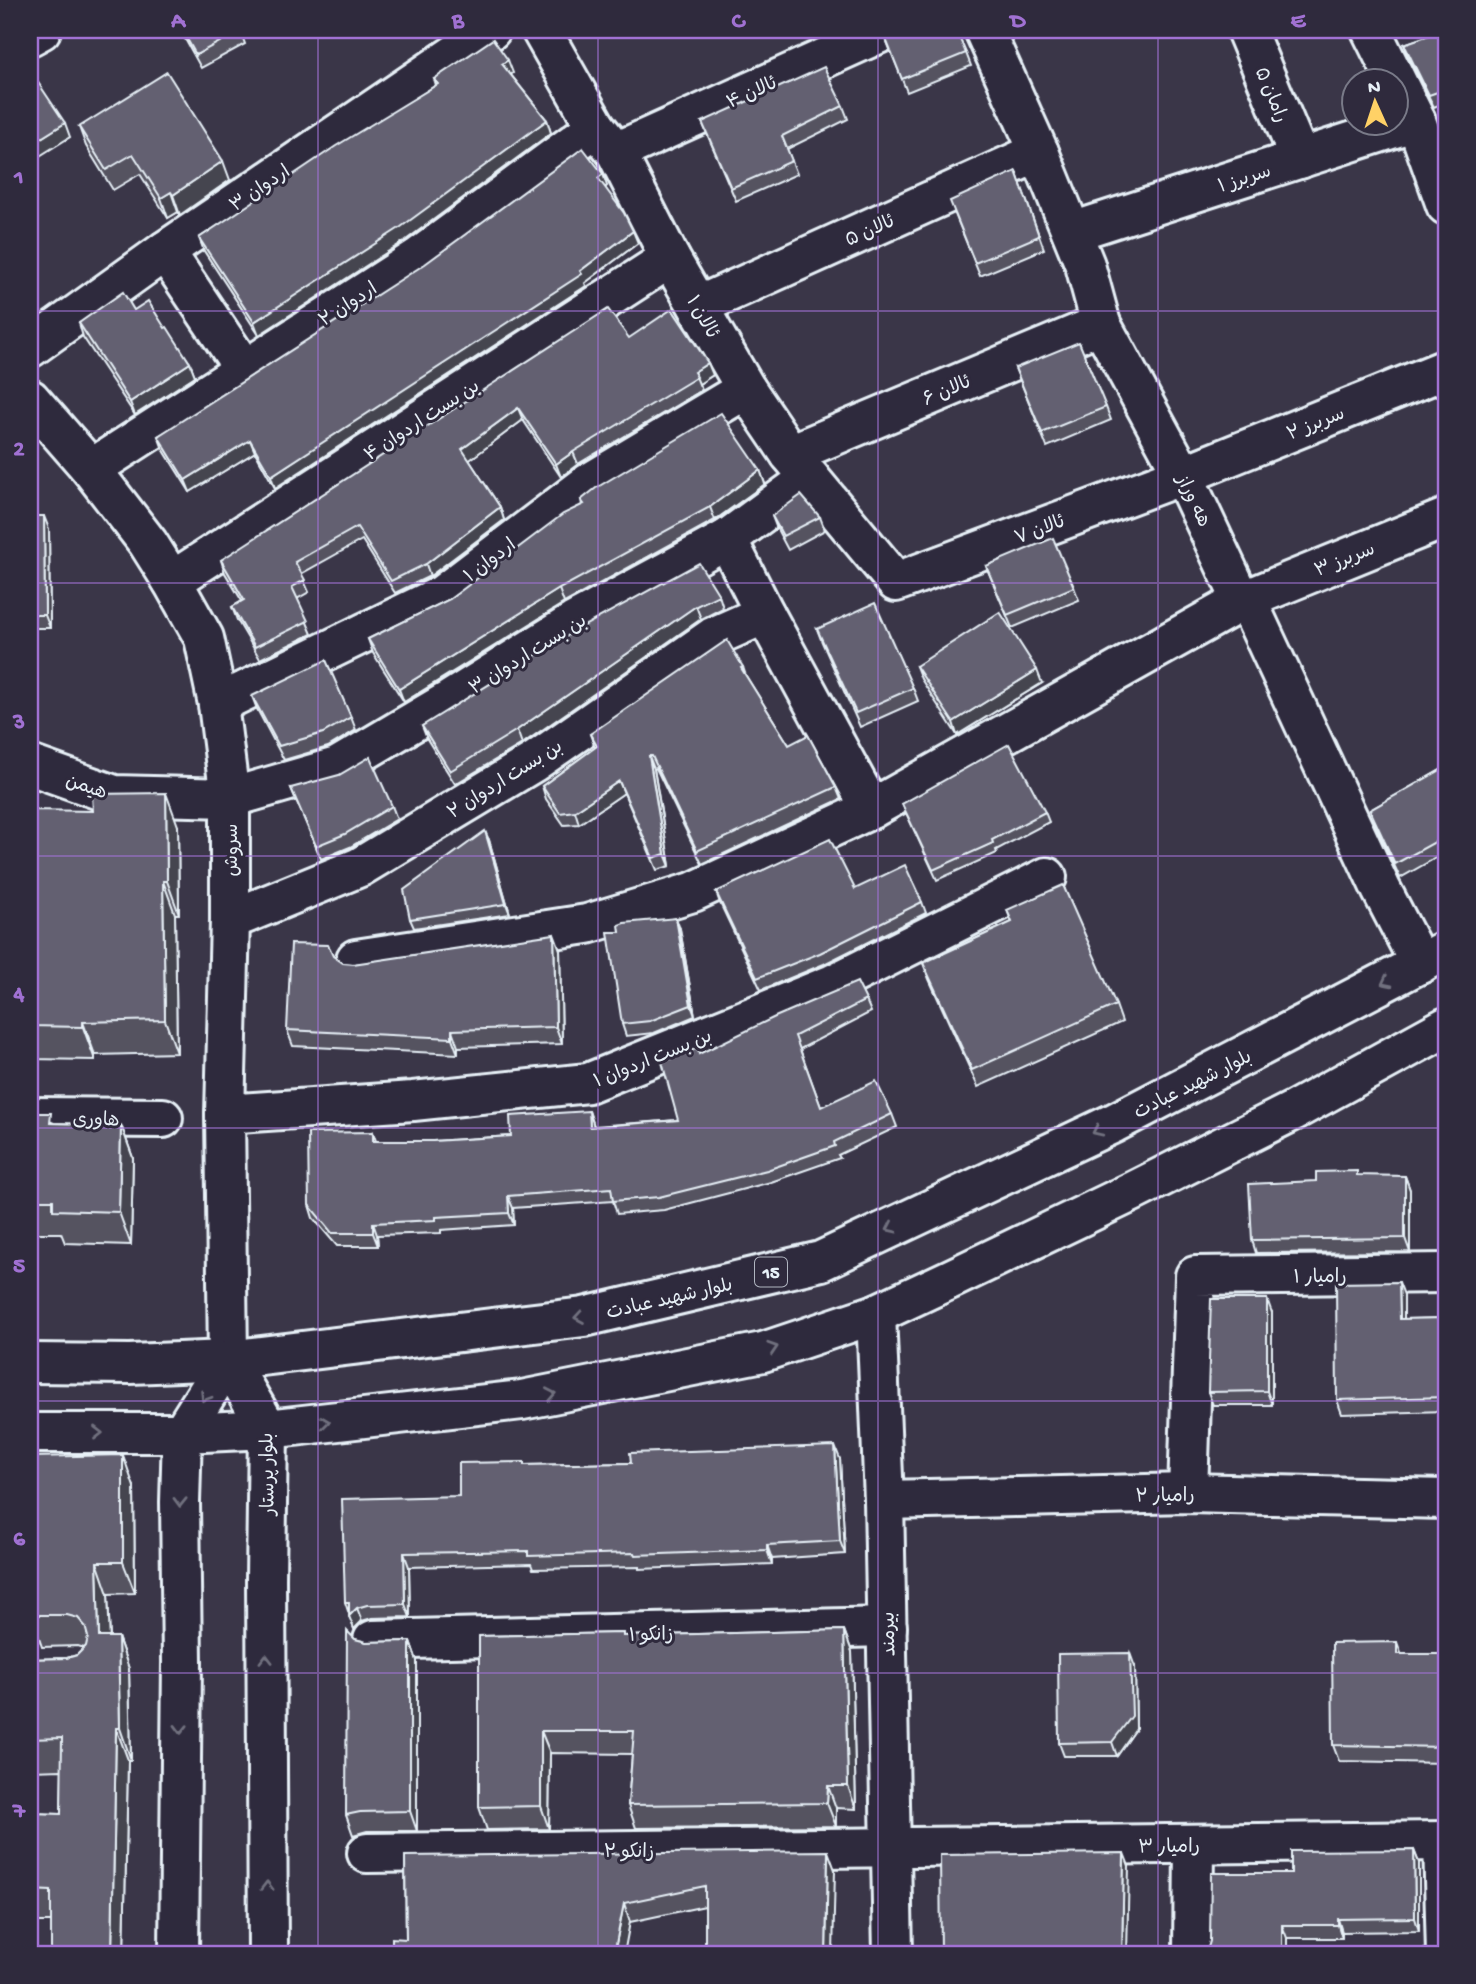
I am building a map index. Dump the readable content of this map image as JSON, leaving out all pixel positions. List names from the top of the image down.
{
  "streets": {
    "street": [
      "ئالان ۴",
      "رامان ۵",
      "سربرز ۱",
      "اردوان ۳",
      "ئالان ۵",
      "اردوان ۲",
      "ئالان ۱",
      "ئالان ۶",
      "بن بست اردوان ۴",
      "سربرز ۲",
      "هه وراز",
      "ئالان ۷",
      "سربرز ۳",
      "اردوان ۱",
      "بن بست اردوان ۳",
      "بن بست اردوان ۲",
      "هیمن",
      "سروش",
      "بن بست اردوان ۱",
      "بلوار شهید عبادت",
      "هاوری",
      "15",
      "رامیار ۱",
      "بلوار پرستار",
      "رامیار ۲",
      "زانکو ۱",
      "بیرمند",
      "رامیار ۳",
      "زانکو ۲"
    ]
  },
  "crossings": [
    ["ئالان ۴", "اردوان ۲"],
    ["ئالان ۴", "ئالان ۱"],
    ["رامان ۵", "سربرز ۱"],
    ["سربرز ۱", "هه وراز"],
    ["ئالان ۵", "ئالان ۱"],
    ["ئالان ۵", "هه وراز"],
    ["اردوان ۲", "ئالان ۱"],
    ["اردوان ۲", "سروش"],
    ["ئالان ۱", "ئالان ۶"],
    ["ئالان ۱", "بن بست اردوان ۴"],
    ["ئالان ۱", "ئالان ۷"],
    ["ئالان ۱", "اردوان ۱"],
    ["ئالان ۱", "بن بست اردوان ۳"],
    ["ئالان ۶", "هه وراز"],
    ["ئالان ۶", "بن بست اردوان ۳"],
    ["بن بست اردوان ۴", "سروش"],
    ["سربرز ۲", "هه وراز"],
    ["سربرز ۲", "ئالان ۷"],
    ["هه وراز", "ئالان ۷"],
    ["هه وراز", "سربرز ۳"],
    ["هه وراز", "بلوار شهید عبادت"],
    ["اردوان ۱", "سروش"],
    ["بن بست اردوان ۳", "هیمن"],
    ["بن بست اردوان ۳", "سروش"],
    ["بن بست اردوان ۲", "سروش"],
    ["هیمن", "سروش"],
    ["سروش", "بن بست اردوان ۱"],
    ["سروش", "بلوار شهید عبادت"],
    ["سروش", "بلوار پرستار"],
    ["بلوار شهید عبادت", "بلوار پرستار"],
    ["رامیار ۱", "رامیار ۲"],
    ["رامیار ۲", "بیرمند"],
    ["زانکو ۱", "بیرمند"],
    ["بیرمند", "رامیار ۳"],
    ["بیرمند", "زانکو ۲"],
    ["رامیار ۳", "زانکو ۲"]
  ],
  "north": "top",
  "grid": {
    "columns": [
      "A",
      "B",
      "C",
      "D",
      "E"
    ],
    "rows": [
      "1",
      "2",
      "3",
      "4",
      "5",
      "6",
      "7"
    ]
  }
}
